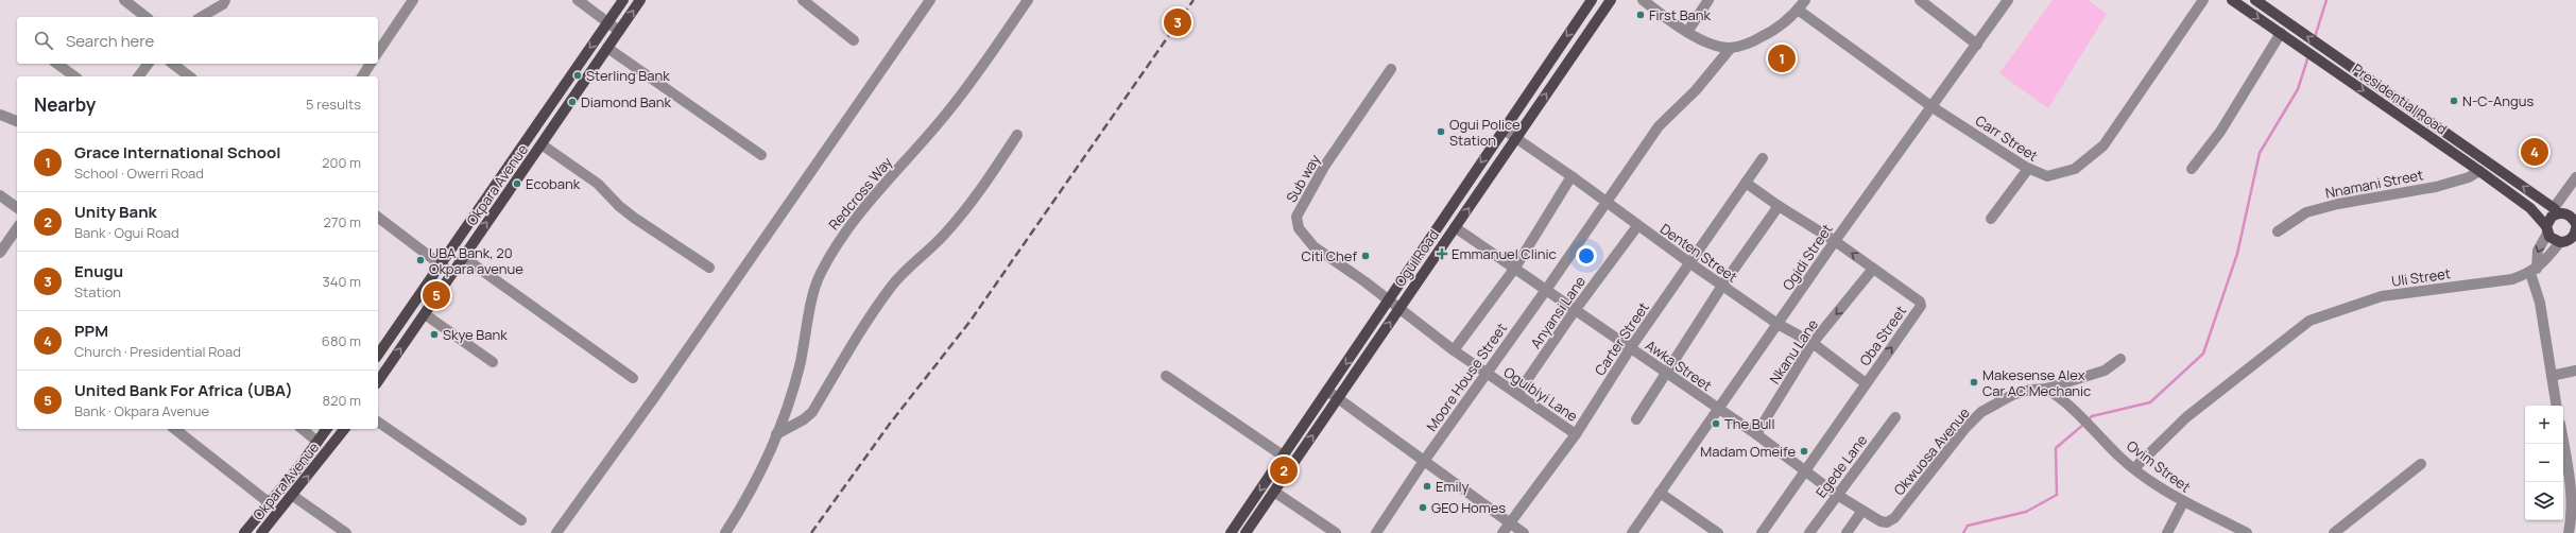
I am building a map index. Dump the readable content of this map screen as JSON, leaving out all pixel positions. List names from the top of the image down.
{
  "streets": {
    "main road": ["Presidential Road", "Okpara Avenue", "Ogui Road"],
    "street": [
      "Carr Street",
      "Sub way",
      "Nnamani Street",
      "Redcross Way",
      "Denten Street",
      "Ogidi Street",
      "Uli Street",
      "Anyansi Lane",
      "Oba Street",
      "Carter Street",
      "Nkanu Lane",
      "Awka Street",
      "Moore House Street",
      "Oguibiyi Lane",
      "Okwuosa Avenue",
      "Egede Lane",
      "Ovim Street"
    ]
  },
  "crossings": [
    ["Presidential Road", "Nnamani Street"],
    ["Carr Street", "Ogidi Street"],
    ["Sub way", "Ogui Road"],
    ["Sub way", "Oguibiyi Lane"],
    ["Denten Street", "Ogidi Street"],
    ["Denten Street", "Ogui Road"],
    ["Denten Street", "Anyansi Lane"],
    ["Denten Street", "Oba Street"],
    ["Denten Street", "Carter Street"],
    ["Denten Street", "Nkanu Lane"],
    ["Denten Street", "Moore House Street"],
    ["Ogidi Street", "Oba Street"],
    ["Ogidi Street", "Awka Street"],
    ["Ogui Road", "Awka Street"],
    ["Ogui Road", "Oguibiyi Lane"],
    ["Uli Street", "Ovim Street"],
    ["Anyansi Lane", "Awka Street"],
    ["Anyansi Lane", "Oguibiyi Lane"],
    ["Oba Street", "Carter Street"],
    ["Oba Street", "Nkanu Lane"],
    ["Oba Street", "Awka Street"],
    ["Carter Street", "Awka Street"],
    ["Carter Street", "Oguibiyi Lane"],
    ["Nkanu Lane", "Awka Street"],
    ["Awka Street", "Moore House Street"],
    ["Awka Street", "Okwuosa Avenue"],
    ["Awka Street", "Egede Lane"],
    ["Moore House Street", "Oguibiyi Lane"],
    ["Okwuosa Avenue", "Ovim Street"]
  ],
  "one_way": ["Nkanu Lane"],
  "places": {
    "other": [
      "First Bank",
      "Sterling Bank",
      "N-C-Angus",
      "Diamond Bank",
      "Ogui Police Station",
      "Ecobank",
      "Citi Chef",
      "UBA Bank, 20 Okpara avenue",
      "Skye Bank",
      "Makesense Alex Car AC Mechanic",
      "The Bull",
      "Madam Omeife",
      "Emily",
      "GEO Homes"
    ],
    "health": ["Emmanuel Clinic"]
  },
  "page": {
    "pins": [
      "3",
      "1",
      "4",
      "5",
      "2"
    ],
    "search": "Search here",
    "heading": ["Nearby", "5 results"],
    "list": [
      {
        "mark": "1",
        "name": "Grace International School",
        "note": "School · Owerri Road",
        "value": "200 m"
      },
      {
        "mark": "2",
        "name": "Unity Bank",
        "note": "Bank · Ogui Road",
        "value": "270 m"
      },
      {
        "mark": "3",
        "name": "Enugu",
        "note": "Station",
        "value": "340 m"
      },
      {
        "mark": "4",
        "name": "PPM",
        "note": "Church · Presidential Road",
        "value": "680 m"
      },
      {
        "mark": "5",
        "name": "United Bank For Africa (UBA)",
        "note": "Bank · Okpara Avenue",
        "value": "820 m"
      }
    ],
    "map_buttons": ["+", "−"]
  }
}
